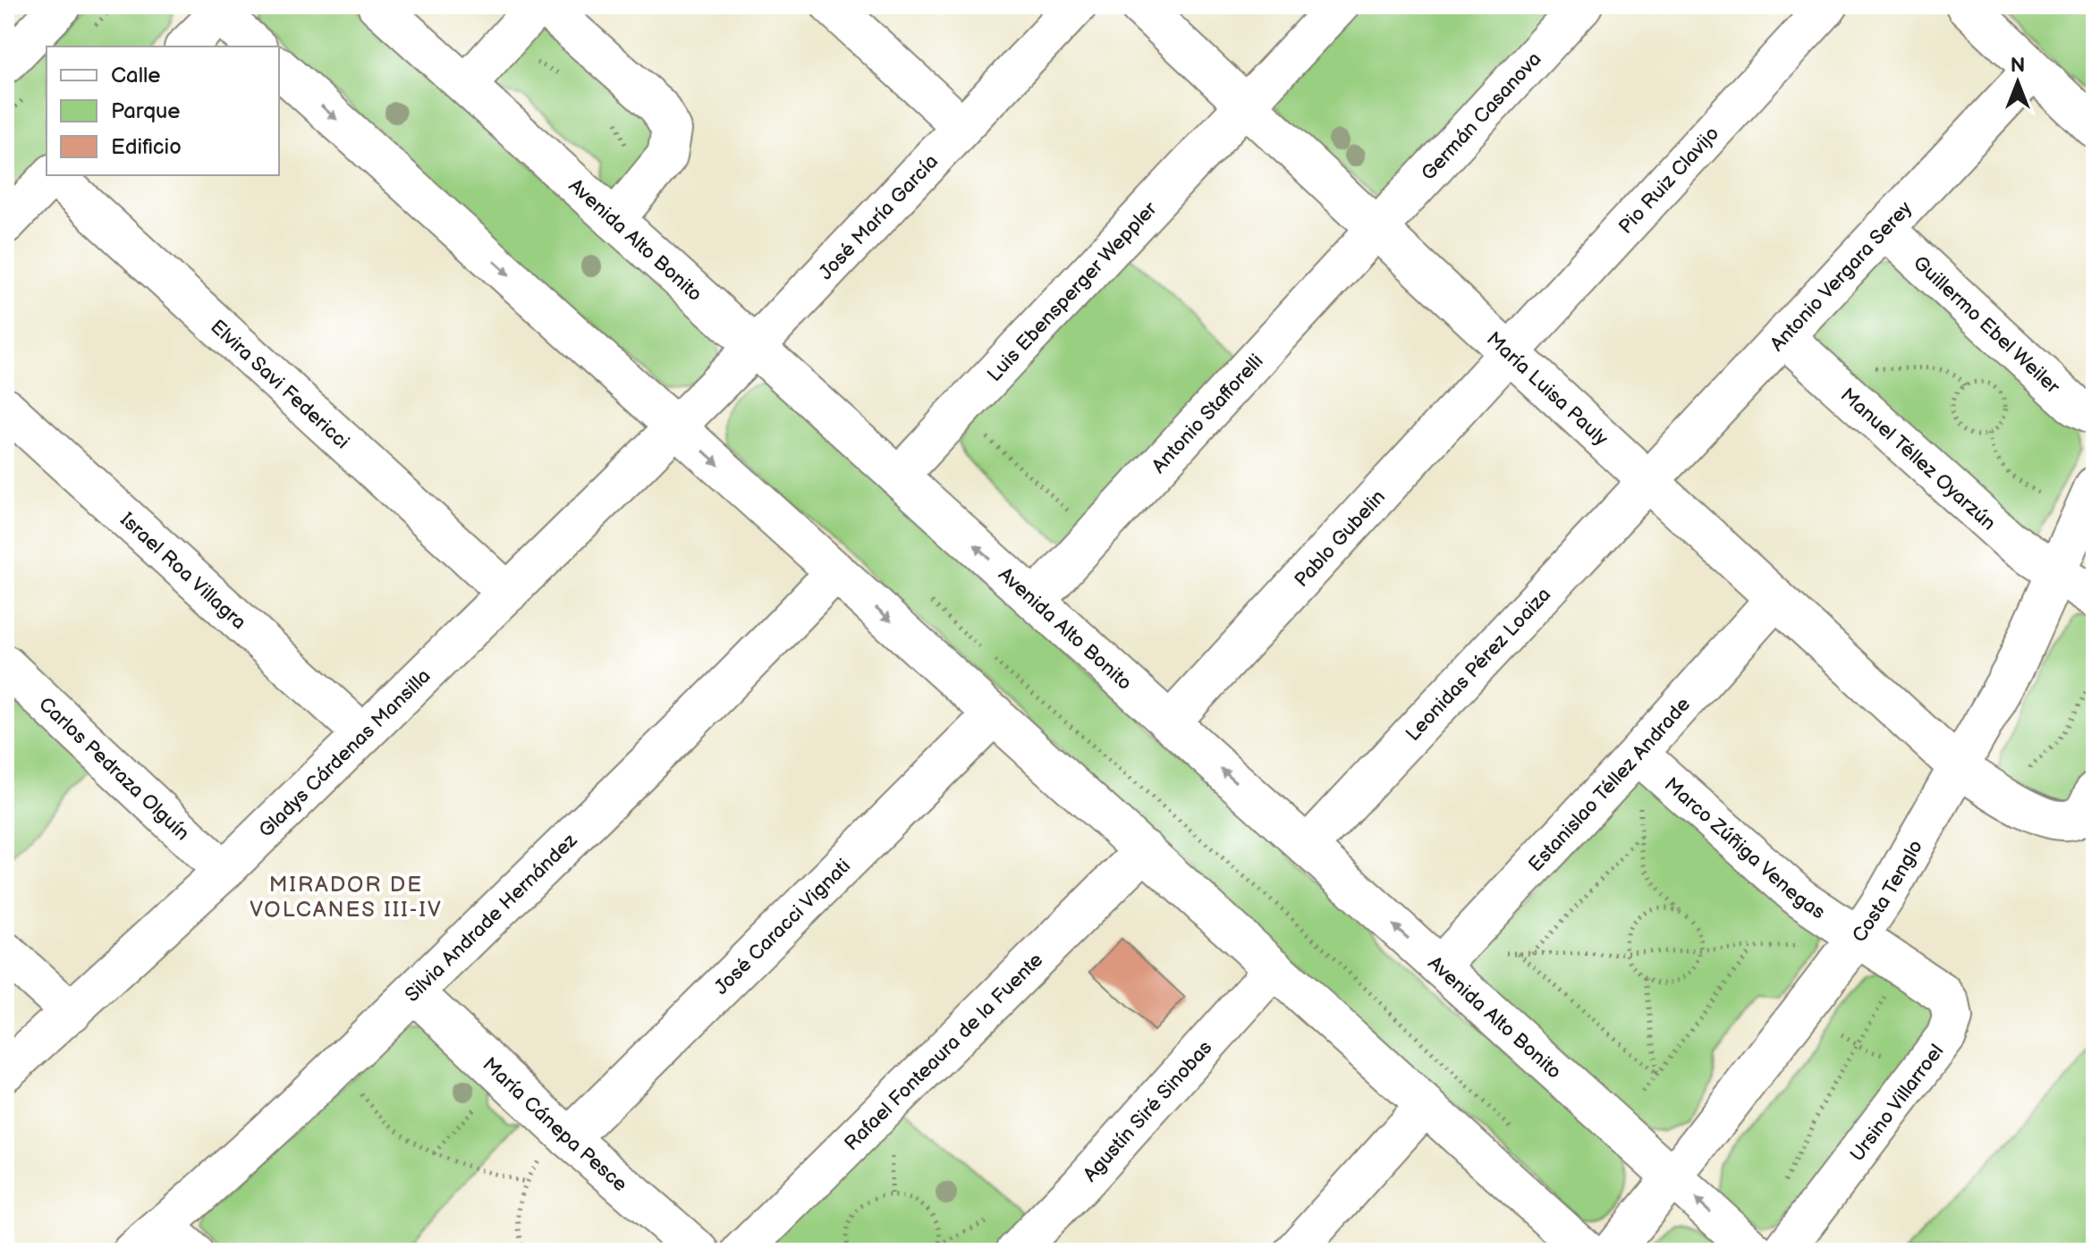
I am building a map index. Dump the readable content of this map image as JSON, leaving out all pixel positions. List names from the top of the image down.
{
  "streets": {
    "street": [
      "Germán Casanova",
      "Pio Ruiz Clavijo",
      "José María García",
      "Avenida Alto Bonito",
      "Antonio Vergara Serey",
      "Luis Ebensperger Weppler",
      "Guillermo Ebel Weiler",
      "Elvira Savi Federicci",
      "María Luisa Pauly",
      "Antonio Stafforelli",
      "Manuel Téllez Oyarzún",
      "Pablo Gubelin",
      "Israel Roa Villagra",
      "Leonidas Pérez Loaiza",
      "Gladys Cárdenas Mansilla",
      "Carlos Pedraza Olguín",
      "Estanislao Téllez Andrade",
      "Marco Zúñiga Venegas",
      "Costa Tenglo",
      "Silvia Andrade Hernández",
      "José Caracci Vignati",
      "Rafael Fonteaura de la Fuente",
      "Ursino Villarroel",
      "Agustín Siré Sinobas",
      "María Cánepa Pesce"
    ]
  },
  "crossings": [
    ["Germán Casanova", "María Luisa Pauly"],
    ["Germán Casanova", "Antonio Stafforelli"],
    ["Pio Ruiz Clavijo", "María Luisa Pauly"],
    ["Pio Ruiz Clavijo", "Pablo Gubelin"],
    ["José María García", "Avenida Alto Bonito"],
    ["José María García", "Gladys Cárdenas Mansilla"],
    ["Avenida Alto Bonito", "Luis Ebensperger Weppler"],
    ["Avenida Alto Bonito", "Antonio Stafforelli"],
    ["Avenida Alto Bonito", "Pablo Gubelin"],
    ["Avenida Alto Bonito", "Leonidas Pérez Loaiza"],
    ["Avenida Alto Bonito", "Estanislao Téllez Andrade"],
    ["Avenida Alto Bonito", "Costa Tenglo"],
    ["Antonio Vergara Serey", "Guillermo Ebel Weiler"],
    ["Antonio Vergara Serey", "María Luisa Pauly"],
    ["Antonio Vergara Serey", "Manuel Téllez Oyarzún"],
    ["Antonio Vergara Serey", "Leonidas Pérez Loaiza"],
    ["Luis Ebensperger Weppler", "María Luisa Pauly"],
    ["Elvira Savi Federicci", "Gladys Cárdenas Mansilla"],
    ["María Luisa Pauly", "Antonio Stafforelli"],
    ["María Luisa Pauly", "Pablo Gubelin"],
    ["María Luisa Pauly", "Leonidas Pérez Loaiza"],
    ["María Luisa Pauly", "Estanislao Téllez Andrade"],
    ["María Luisa Pauly", "Costa Tenglo"],
    ["Manuel Téllez Oyarzún", "Costa Tenglo"],
    ["Israel Roa Villagra", "Gladys Cárdenas Mansilla"],
    ["Gladys Cárdenas Mansilla", "Carlos Pedraza Olguín"],
    ["Estanislao Téllez Andrade", "Marco Zúñiga Venegas"],
    ["Marco Zúñiga Venegas", "Costa Tenglo"],
    ["Marco Zúñiga Venegas", "Ursino Villarroel"],
    ["Costa Tenglo", "Ursino Villarroel"],
    ["Silvia Andrade Hernández", "María Cánepa Pesce"],
    ["José Caracci Vignati", "María Cánepa Pesce"]
  ],
  "districts": ["MIRADOR DE VOLCANES III-IV"],
  "legend": ["Calle", "Parque", "Edificio"],
  "north": "top"
}
